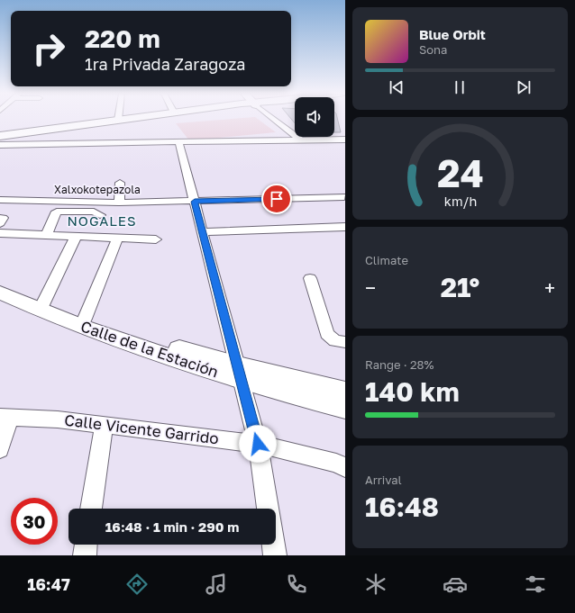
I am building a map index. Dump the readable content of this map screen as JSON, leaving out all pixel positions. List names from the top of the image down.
{
  "streets": {
    "street": ["Xalxokotepazola", "Calle de la Estación", "Calle Vicente Garrido"]
  },
  "districts": ["NOGALES"],
  "page": {
    "turn": ["220 m", "1ra Privada Zaragoza"],
    "song": ["Blue Orbit", "Sona"],
    "tile": [
      "Climate",
      ["Range · 28%", "140 km"],
      ["Arrival", "16:48"]
    ],
    "heat": ["−", "21°", "+"],
    "limit": "30",
    "trip": "16:48 · 1 min · 290 m",
    "tabs": "16:47",
    "gauge": ["24", "km/h"]
  }
}
